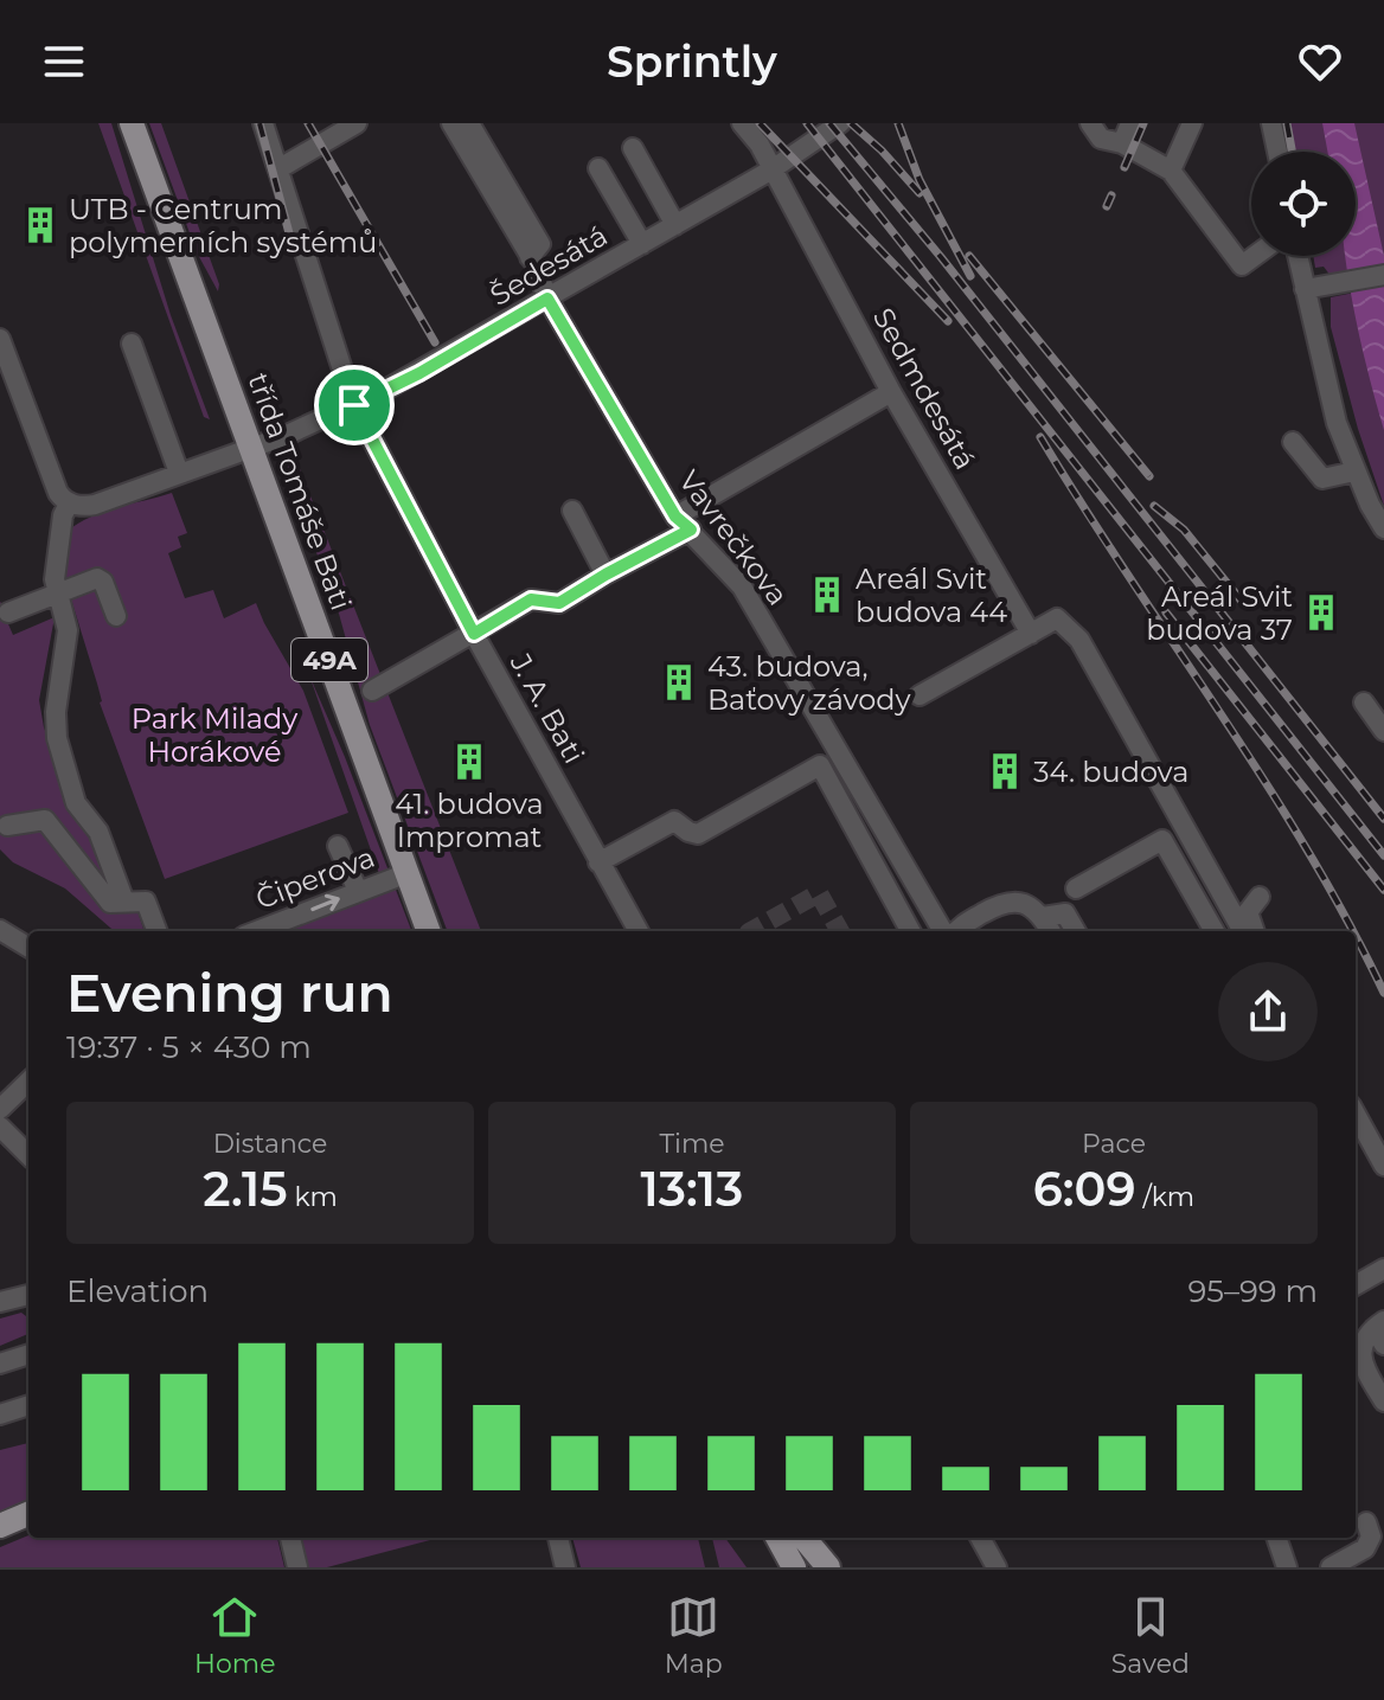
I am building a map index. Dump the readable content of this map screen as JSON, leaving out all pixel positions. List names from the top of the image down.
{
  "streets": {
    "main road": ["třída Tomáše Bati", "49A"],
    "street": [
      "Šedesátá",
      "Sedmdesátá",
      "Vavrečkova",
      "J. A. Bati",
      "Čiperova"
    ]
  },
  "crossings": [
    ["Šedesátá", "Sedmdesátá"],
    ["Šedesátá", "třída Tomáše Bati"],
    ["Šedesátá", "Vavrečkova"],
    ["Šedesátá", "J. A. Bati"],
    ["třída Tomáše Bati", "Čiperova"]
  ],
  "one_way": ["Čiperova"],
  "parks": ["Park Milady Horákové"],
  "places": {
    "building": [
      "UTB - Centrum polymerních systémů",
      "Areál Svit budova 44",
      "Areál Svit budova 37",
      "43. budova, Baťovy závody",
      "41. budova Impromat",
      "34. budova"
    ]
  },
  "page": {
    "header": "Sprintly",
    "heading": ["Evening run", "19:37 · 5 × 430 m"],
    "stats": [
      ["Distance", "2.15 km"],
      ["Time", "13:13"],
      ["Pace", "6:09 /km"]
    ],
    "chart": ["Elevation", "95–99 m"],
    "tabs": ["Home", "Map", "Saved"]
  }
}
